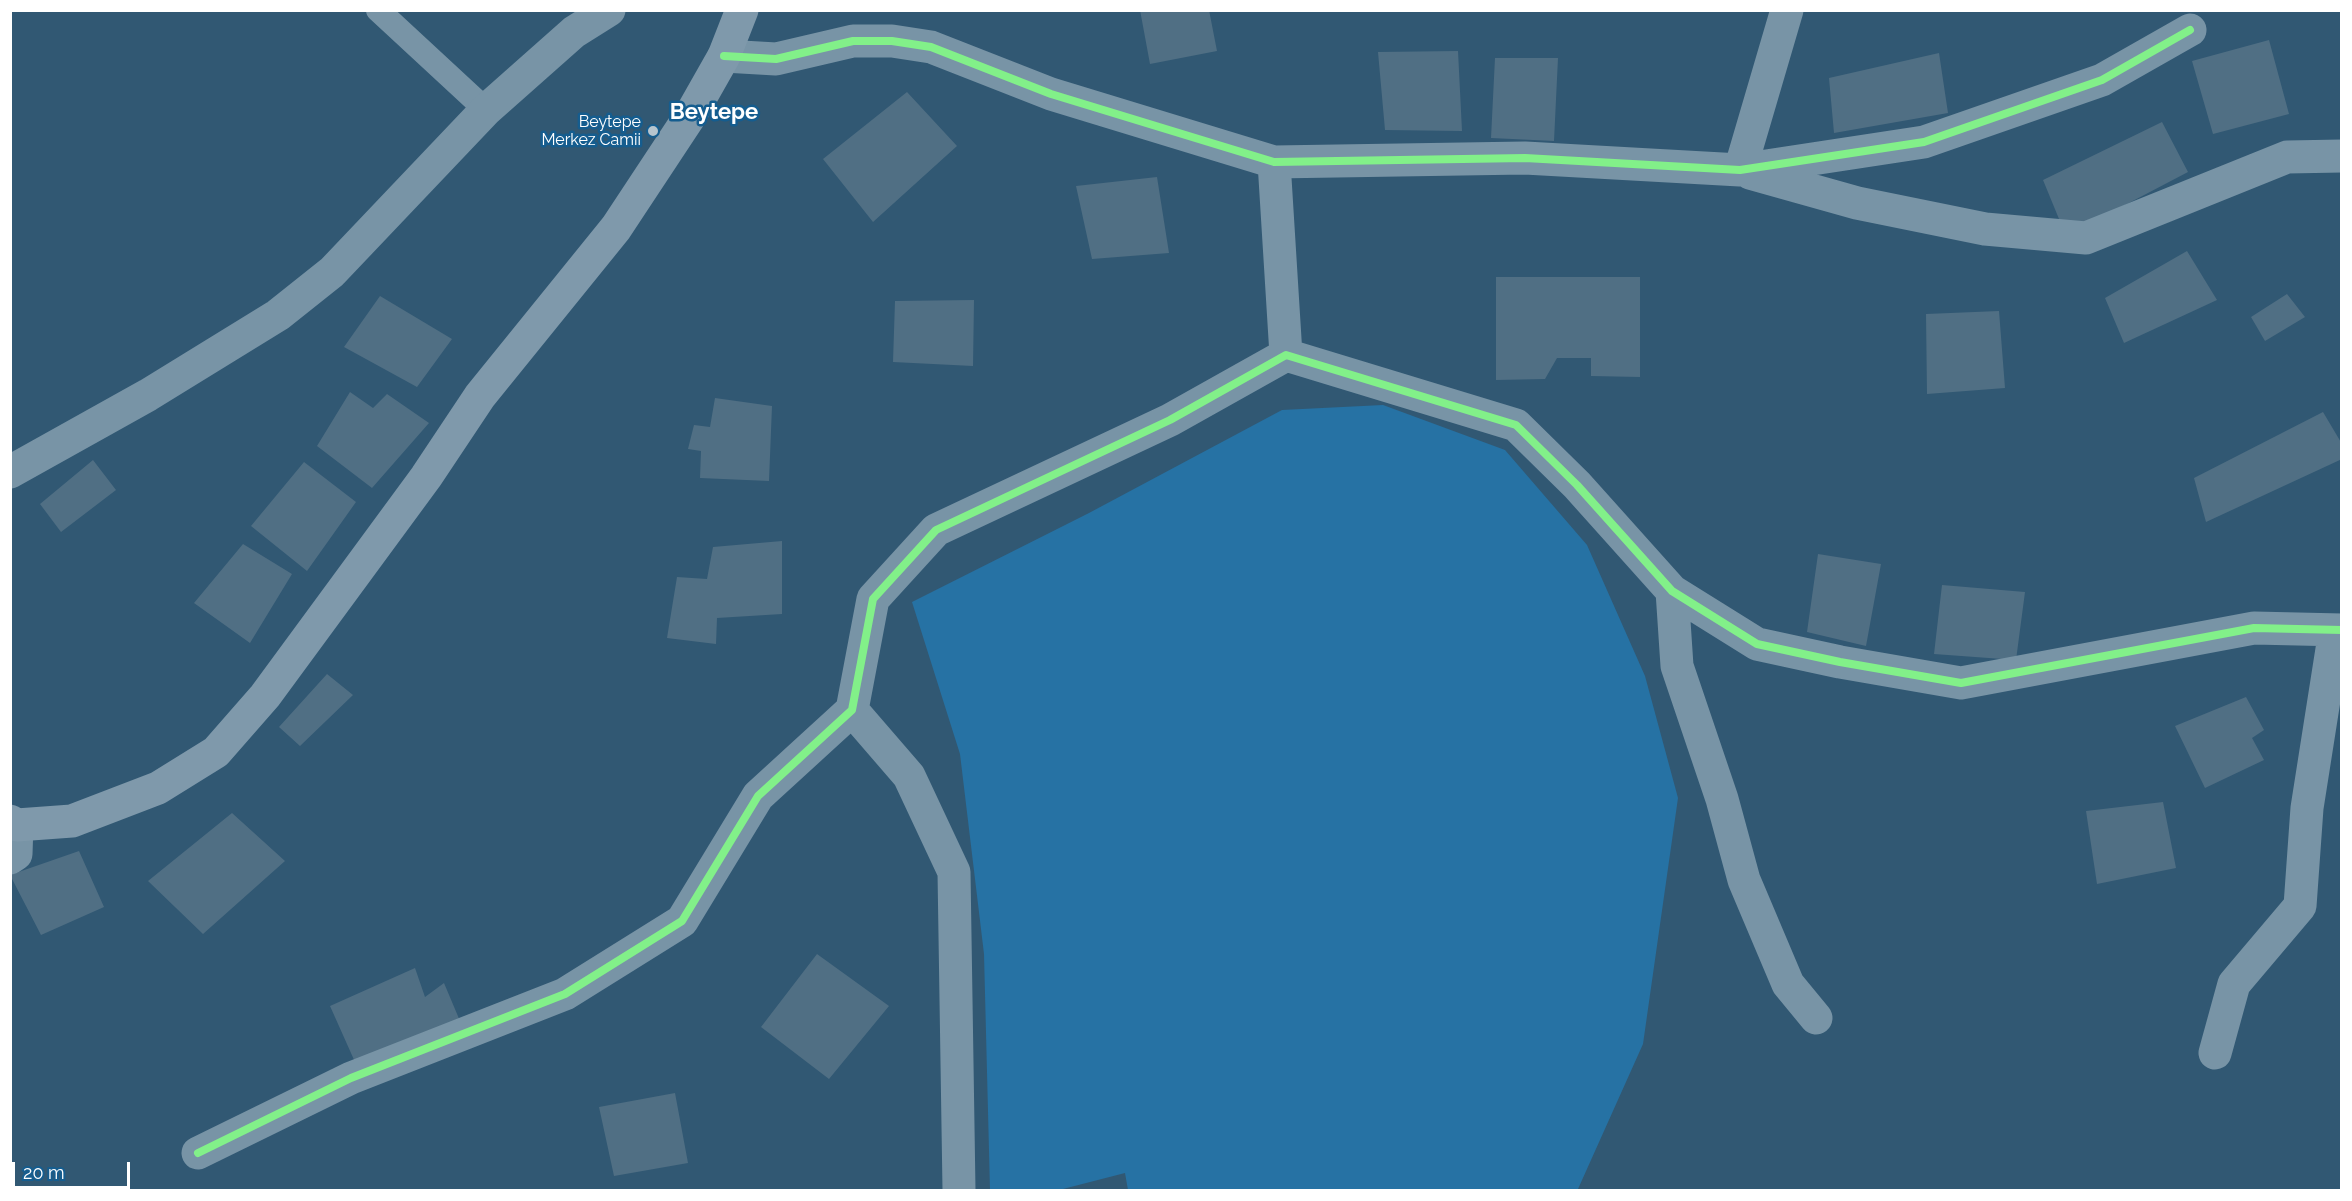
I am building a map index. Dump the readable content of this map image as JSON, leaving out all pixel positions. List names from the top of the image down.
{
  "districts": ["Beytepe"],
  "places": ["Beytepe Merkez Camii"],
  "scale_bar": "20 m"
}
